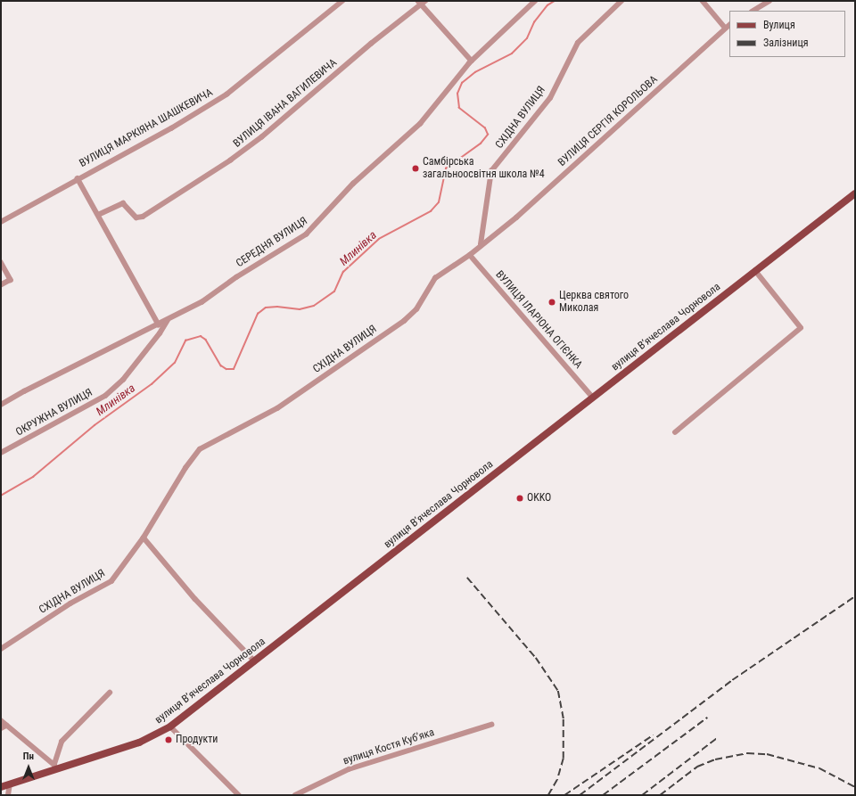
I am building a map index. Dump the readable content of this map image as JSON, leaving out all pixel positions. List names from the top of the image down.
{
  "streets": {
    "main road": ["вулиця Вʼячеслава Чорновола"],
    "street": [
      "ВУЛИЦЯ ІВАНА ВАГИЛЕВИЧА",
      "СХІДНА ВУЛИЦЯ",
      "ВУЛИЦЯ СЕРГІЯ КОРОЛЬОВА",
      "ВУЛИЦЯ МАРКІЯНА ШАШКЕВИЧА",
      "СЕРЕДНЯ ВУЛИЦЯ",
      "ВУЛИЦЯ ІЛАРІОНА ОГІЄНКА",
      "ОКРУЖНА ВУЛИЦЯ",
      "вулиця Костя Кубʼяка"
    ]
  },
  "crossings": [
    ["СХІДНА ВУЛИЦЯ", "ВУЛИЦЯ СЕРГІЯ КОРОЛЬОВА"],
    ["СХІДНА ВУЛИЦЯ", "ВУЛИЦЯ ІЛАРІОНА ОГІЄНКА"],
    ["СЕРЕДНЯ ВУЛИЦЯ", "ОКРУЖНА ВУЛИЦЯ"],
    ["ВУЛИЦЯ ІЛАРІОНА ОГІЄНКА", "вулиця Вʼячеслава Чорновола"]
  ],
  "water": ["Млинівка"],
  "places": [
    "Самбірська загальноосвітня школа №4",
    "Церква святого Миколая",
    "OKKO",
    "Продукти"
  ],
  "legend": ["Вулиця", "Залізниця"],
  "north": "top"
}
